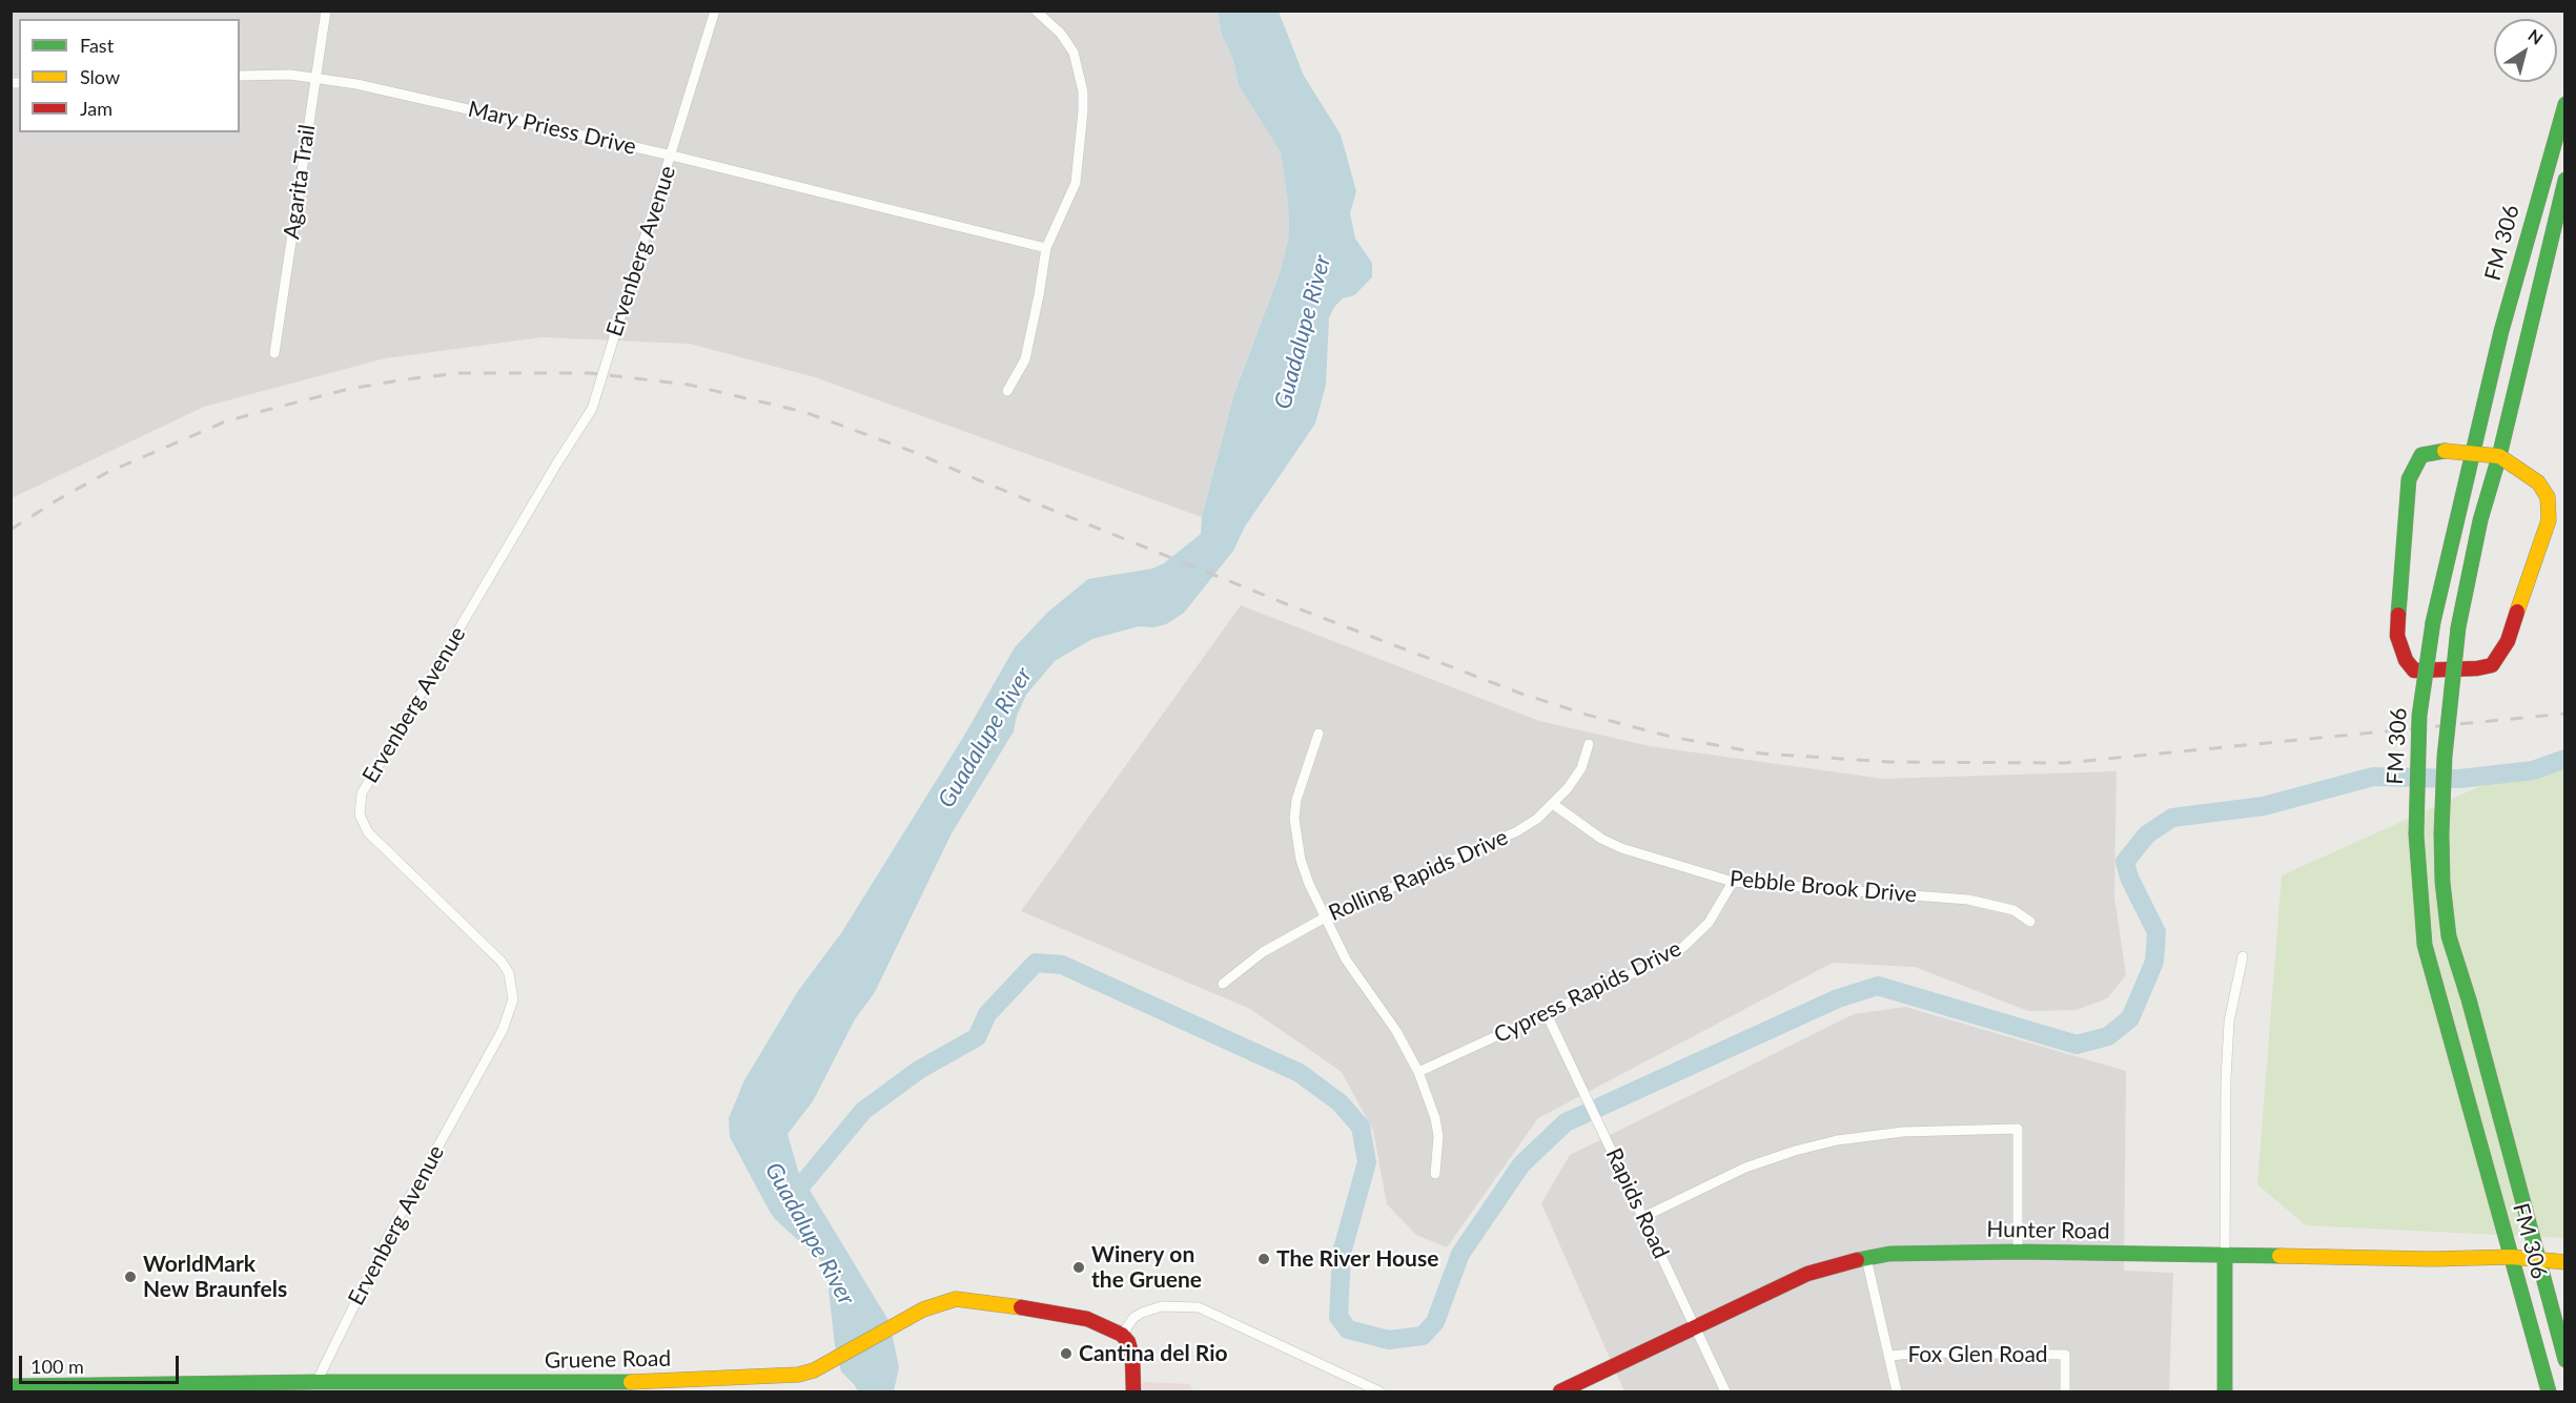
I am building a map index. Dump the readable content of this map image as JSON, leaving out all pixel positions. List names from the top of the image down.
{
  "streets": {
    "main road": ["FM 306", "Hunter Road", "Gruene Road"],
    "street": [
      "Mary Priess Drive",
      "Agarita Trail",
      "Ervenberg Avenue",
      "Rolling Rapids Drive",
      "Pebble Brook Drive",
      "Cypress Rapids Drive",
      "Rapids Road",
      "Fox Glen Road"
    ]
  },
  "crossings": [
    ["Mary Priess Drive", "Agarita Trail"],
    ["Mary Priess Drive", "Ervenberg Avenue"],
    ["FM 306", "Hunter Road"],
    ["Ervenberg Avenue", "Gruene Road"],
    ["Rolling Rapids Drive", "Pebble Brook Drive"],
    ["Pebble Brook Drive", "Cypress Rapids Drive"],
    ["Cypress Rapids Drive", "Rapids Road"],
    ["Rapids Road", "Hunter Road"]
  ],
  "water": ["Guadalupe River"],
  "places": [
    "The River House",
    "Winery on the Gruene",
    "WorldMark New Braunfels",
    "Cantina del Rio"
  ],
  "legend": ["Fast", "Slow", "Jam"],
  "scale_bar": "100 m",
  "north": "top right"
}
